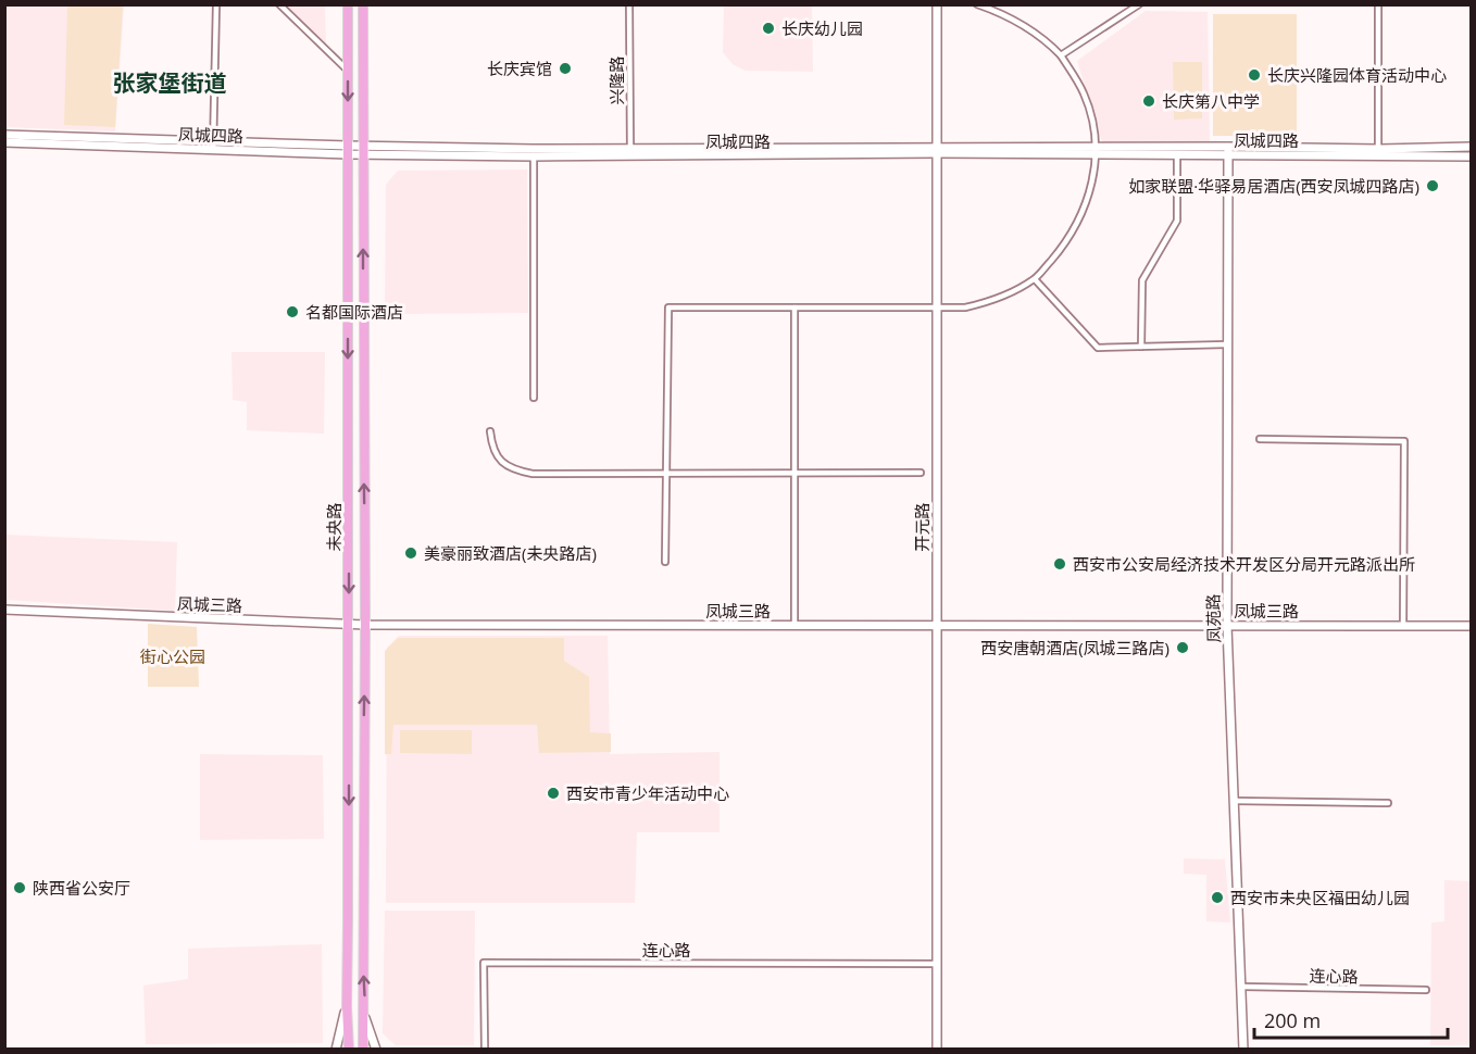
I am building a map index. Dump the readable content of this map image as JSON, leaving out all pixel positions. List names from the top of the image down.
{
  "streets": {
    "main road": ["未央路"],
    "street": [
      "兴隆路",
      "凤城四路",
      "开元路",
      "凤城三路",
      "凤苑路",
      "连心路"
    ]
  },
  "crossings": [
    ["兴隆路", "凤城四路"],
    ["凤城四路", "未央路"],
    ["凤城四路", "开元路"],
    ["凤城四路", "凤苑路"],
    ["未央路", "凤城三路"],
    ["开元路", "凤城三路"],
    ["开元路", "连心路"],
    ["凤城三路", "凤苑路"],
    ["凤苑路", "连心路"]
  ],
  "districts": ["张家堡街道"],
  "parks": ["街心公园"],
  "places": [
    "长庆幼儿园",
    "长庆宾馆",
    "长庆兴隆园体育活动中心",
    "长庆第八中学",
    "如家联盟·华驿易居酒店(西安凤城四路店)",
    "名都国际酒店",
    "美豪丽致酒店(未央路店)",
    "西安市公安局经济技术开发区分局开元路派出所",
    "西安唐朝酒店(凤城三路店)",
    "西安市青少年活动中心",
    "陕西省公安厅",
    "西安市未央区福田幼儿园"
  ],
  "scale_bar": "200 m"
}
